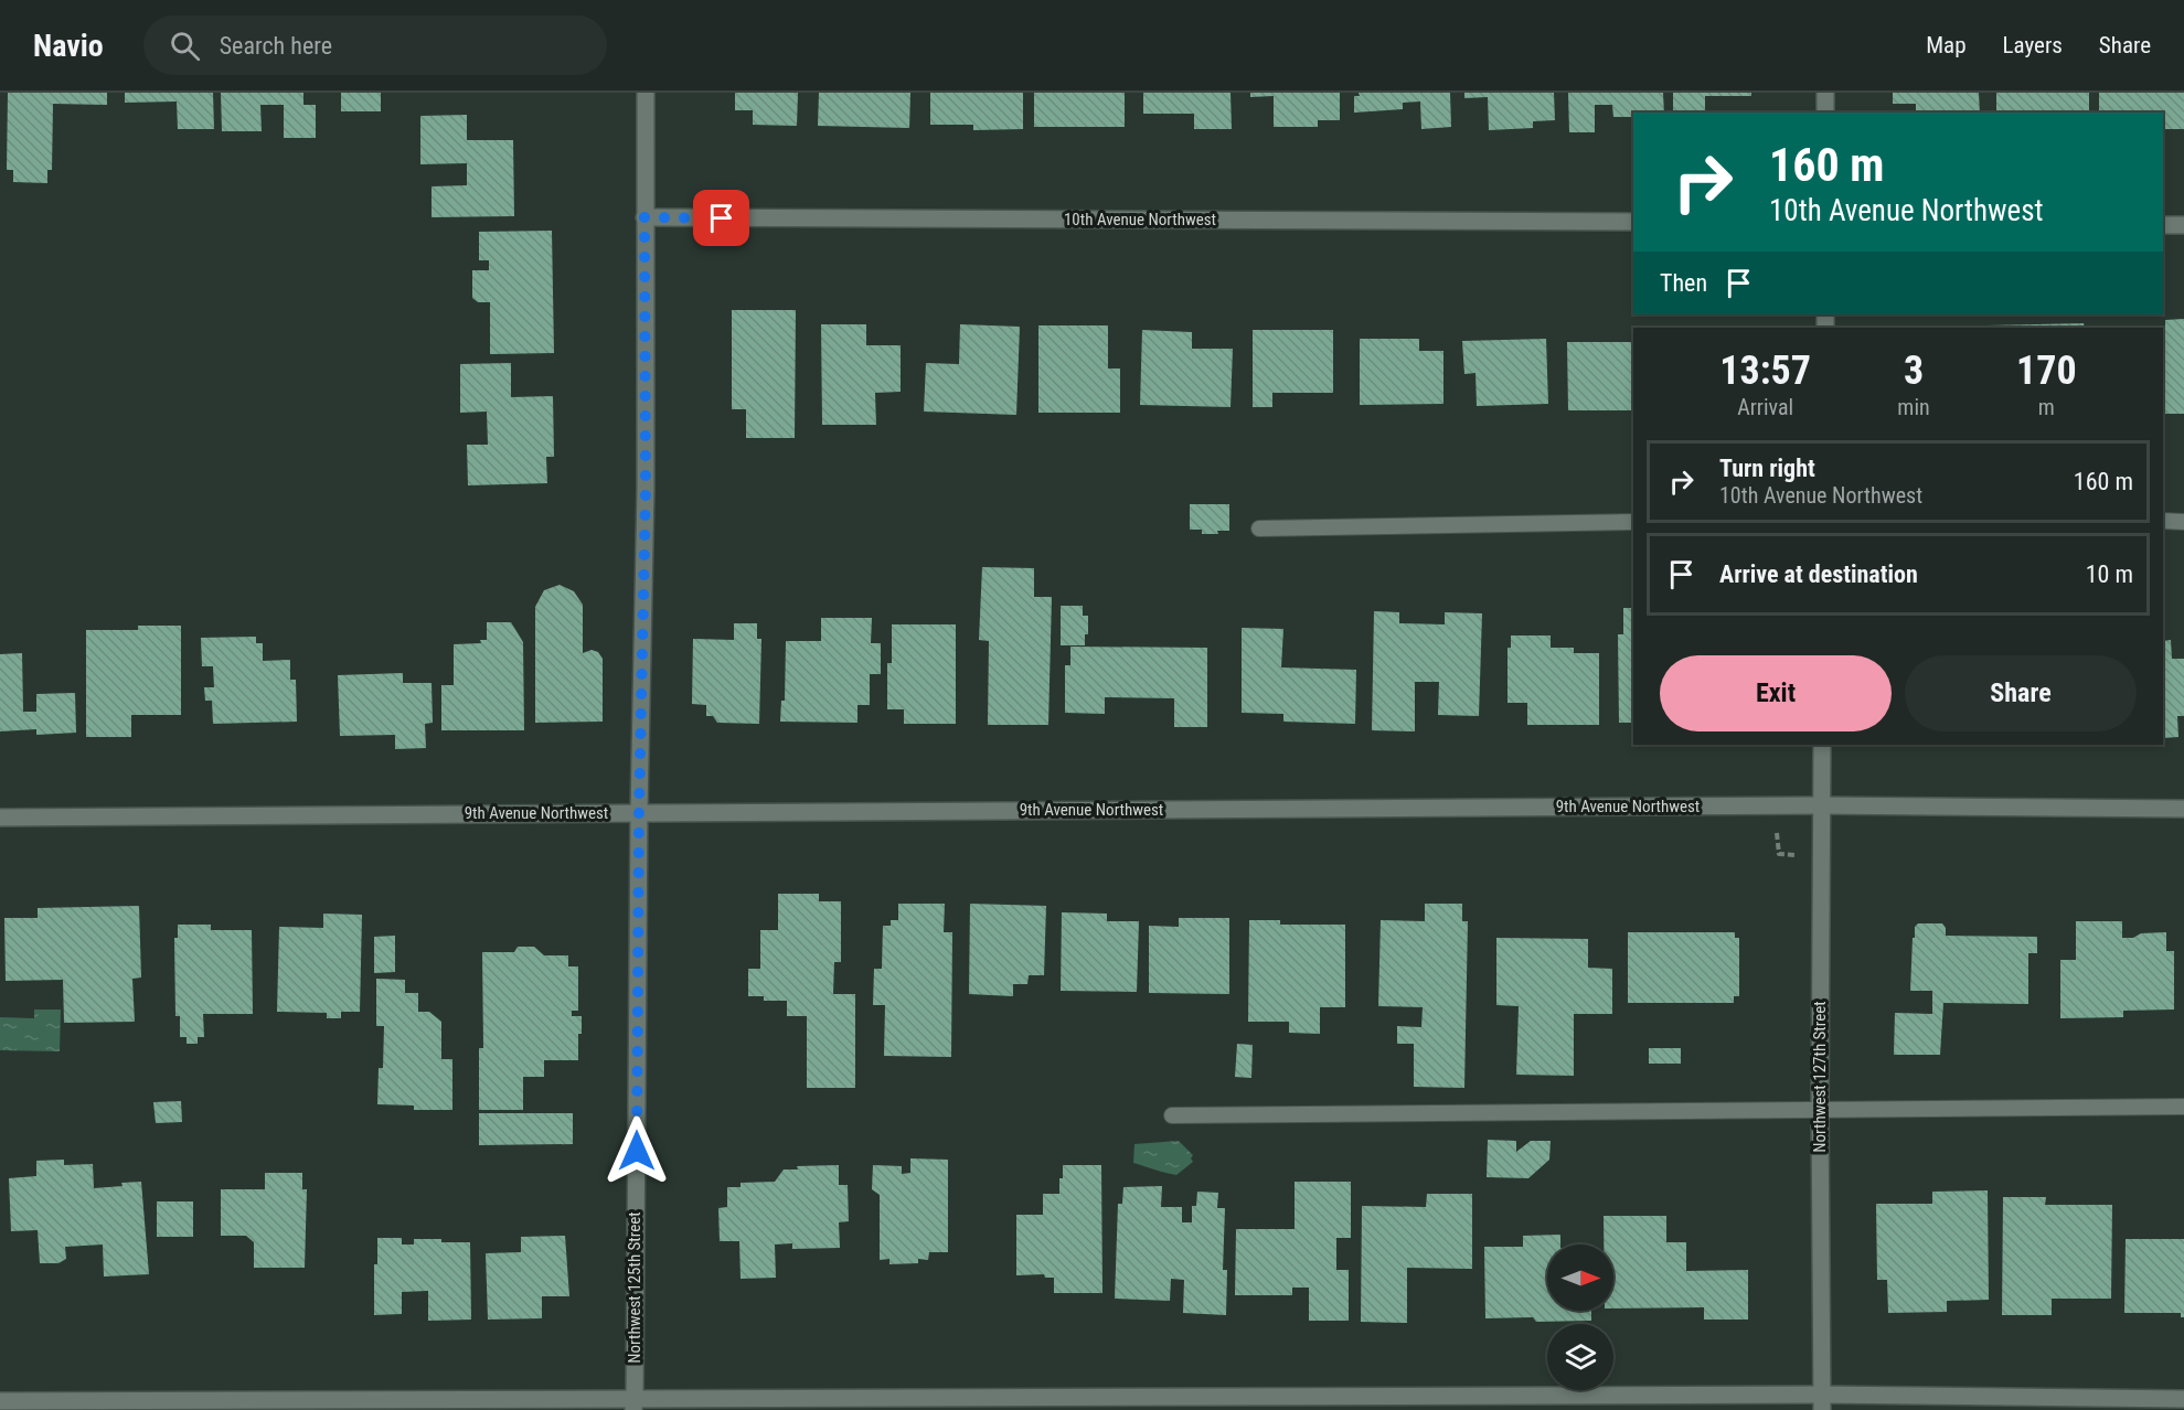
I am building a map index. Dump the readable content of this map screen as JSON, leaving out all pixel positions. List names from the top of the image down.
{
  "streets": {
    "street": [
      "10th Avenue Northwest",
      "9th Avenue Northwest",
      "Northwest 127th Street",
      "Northwest 125th Street"
    ]
  },
  "crossings": [
    ["10th Avenue Northwest", "Northwest 125th Street"],
    ["9th Avenue Northwest", "Northwest 127th Street"],
    ["9th Avenue Northwest", "Northwest 125th Street"]
  ],
  "north": "right",
  "page": {
    "header": "Navio",
    "search": "Search here",
    "nav": ["Map", "Layers", "Share"],
    "turn": ["160 m", "10th Avenue Northwest"],
    "then": "Then",
    "eta": [
      "13:57",
      "Arrival",
      "3",
      "min",
      "170",
      "m"
    ],
    "list": [
      {
        "name": "Turn right",
        "note": "10th Avenue Northwest",
        "value": "160 m"
      },
      {
        "name": "Arrive at destination",
        "value": "10 m"
      }
    ],
    "buttons": ["Exit", "Share"]
  }
}
